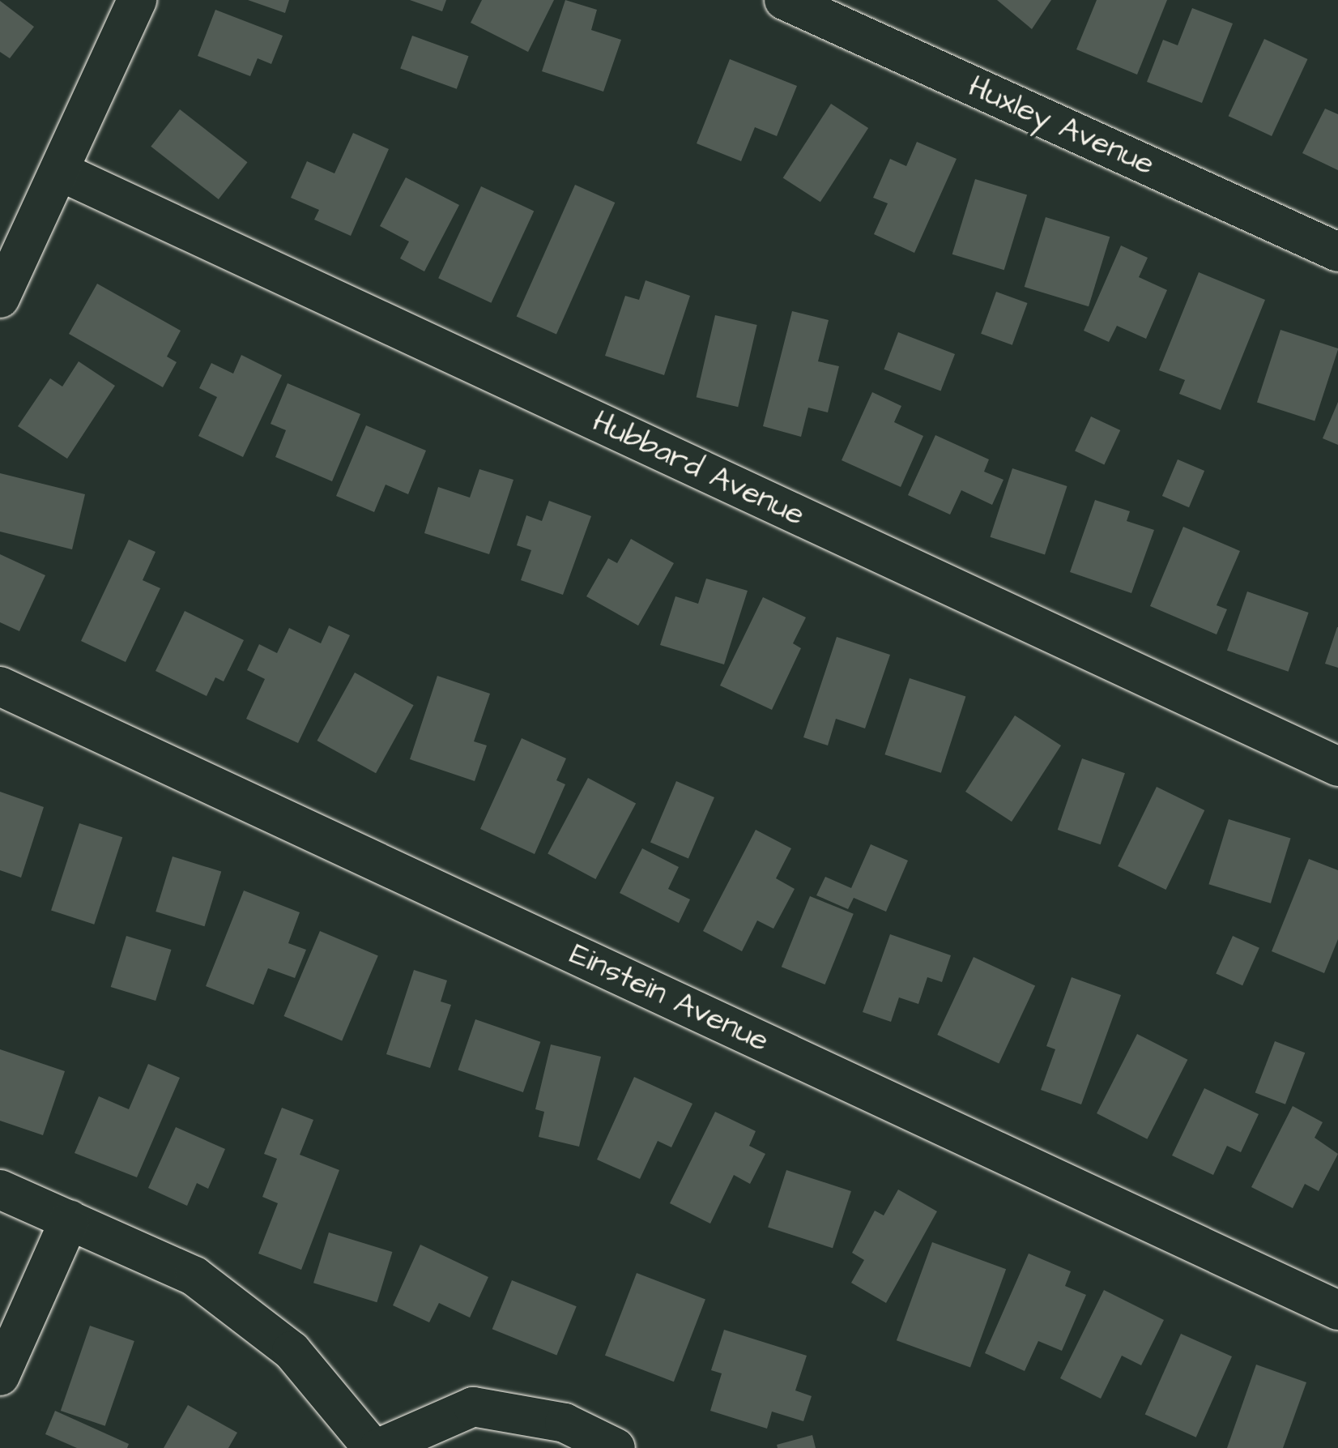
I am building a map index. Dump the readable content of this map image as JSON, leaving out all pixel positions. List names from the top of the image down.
{
  "streets": {
    "street": ["Huxley Avenue", "Hubbard Avenue", "Einstein Avenue"]
  }
}
